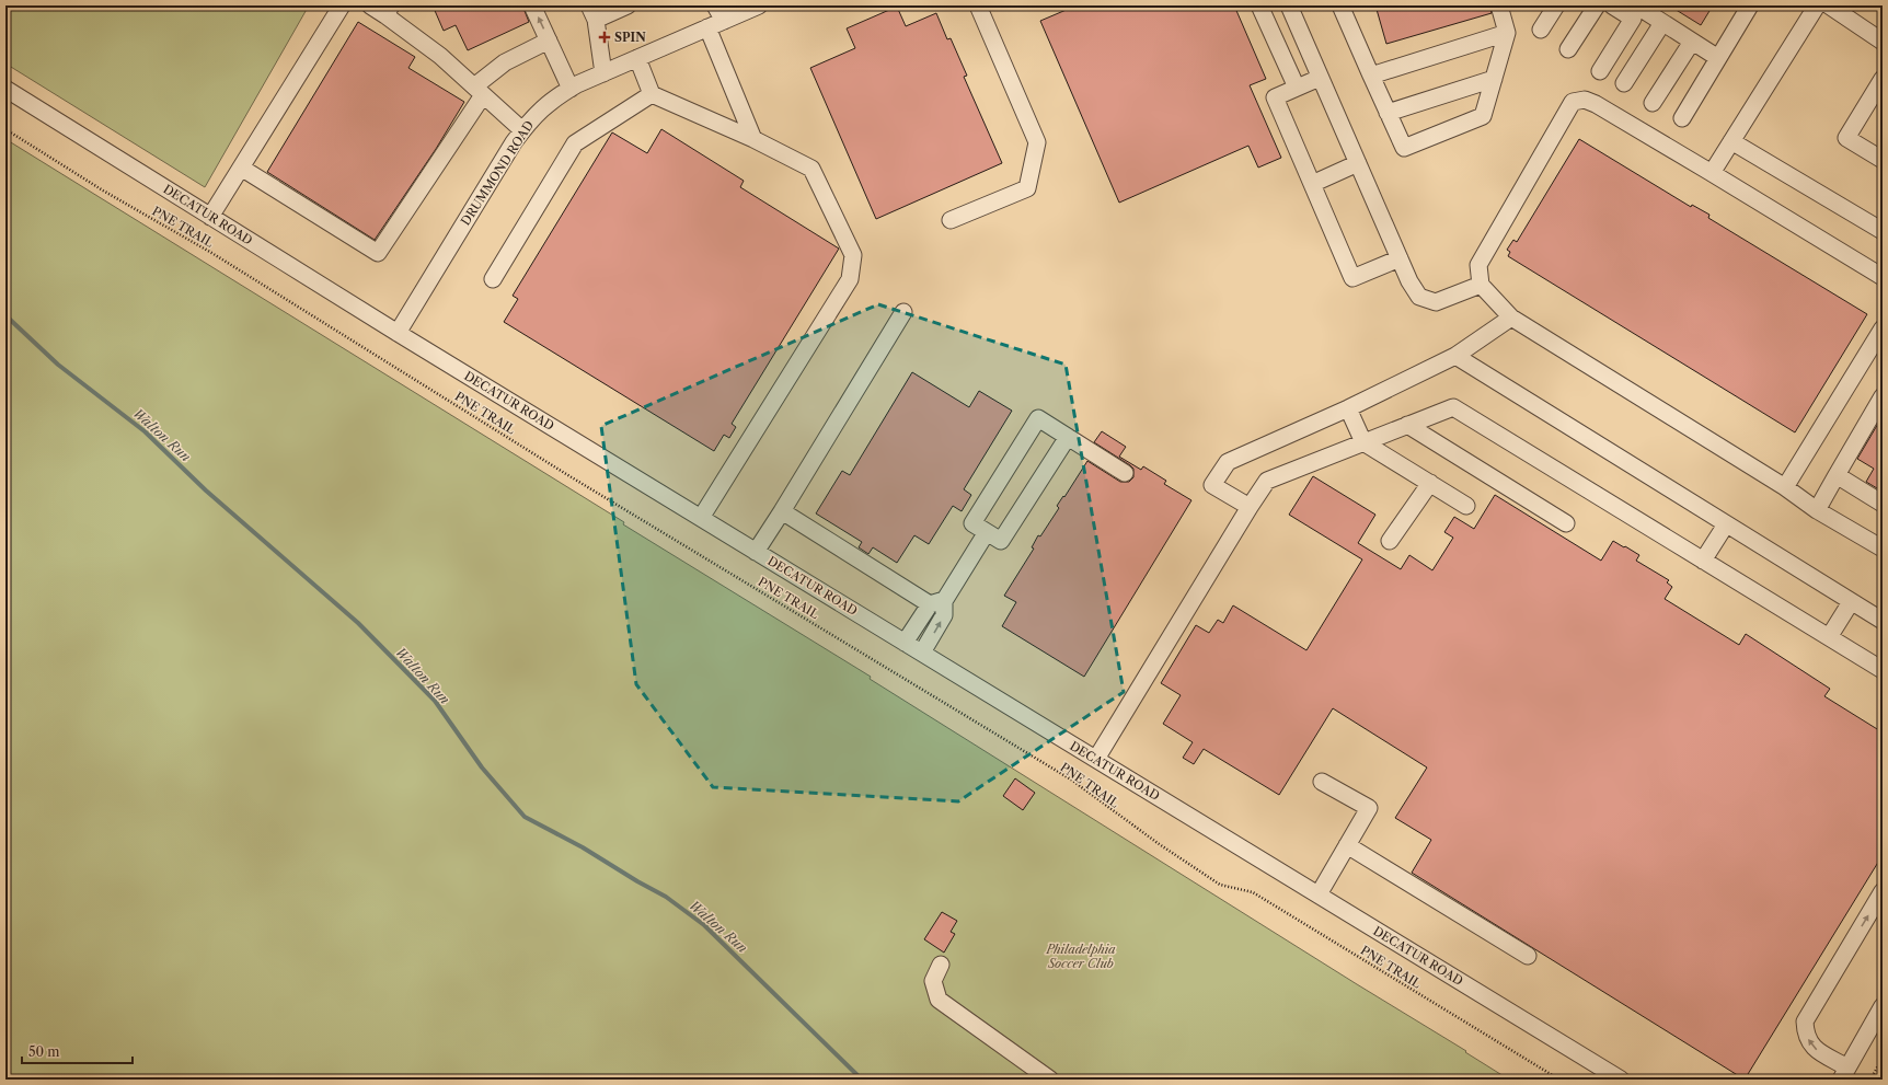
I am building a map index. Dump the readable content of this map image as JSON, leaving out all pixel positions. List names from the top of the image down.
{
  "streets": {
    "street": ["DRUMMOND ROAD", "DECATUR ROAD"],
    "path": ["PNE TRAIL"]
  },
  "crossings": [
    ["DRUMMOND ROAD", "DECATUR ROAD"]
  ],
  "water": ["Walton Run"],
  "parks": ["Philadelphia Soccer Club"],
  "places": {
    "health": ["SPIN"]
  },
  "scale_bar": "50 m"
}
